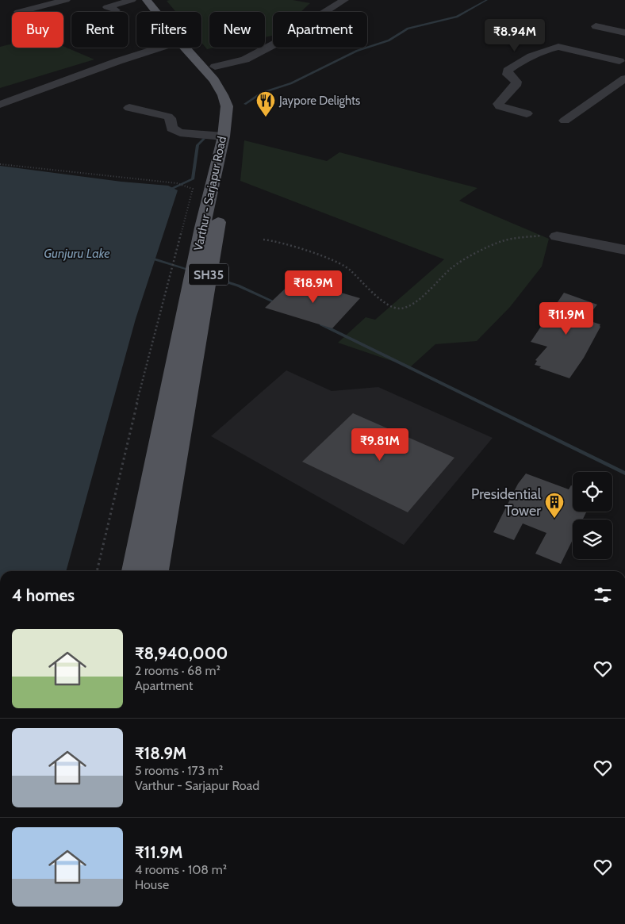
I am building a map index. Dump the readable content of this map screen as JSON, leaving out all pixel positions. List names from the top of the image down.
{
  "streets": {
    "main road": ["Varthur - Sarjapur Road", "SH35"]
  },
  "water": ["Gunjuru Lake"],
  "places": {
    "restaurant": ["Jaypore Delights"],
    "building": ["Presidential Tower"]
  },
  "page": {
    "chip": [
      "Buy",
      "Rent",
      "Filters",
      "New",
      "Apartment"
    ],
    "price": [
      "₹8.94M",
      "₹18.9M",
      "₹11.9M",
      "₹9.81M"
    ],
    "heading": "4 homes",
    "list": [
      {
        "name": "₹8,940,000",
        "note": "2 rooms · 68 m² · Apartment"
      },
      {
        "name": "₹18.9M",
        "note": "5 rooms · 173 m² · Varthur - Sarjapur Road"
      },
      {
        "name": "₹11.9M",
        "note": "4 rooms · 108 m² · House"
      }
    ]
  }
}
